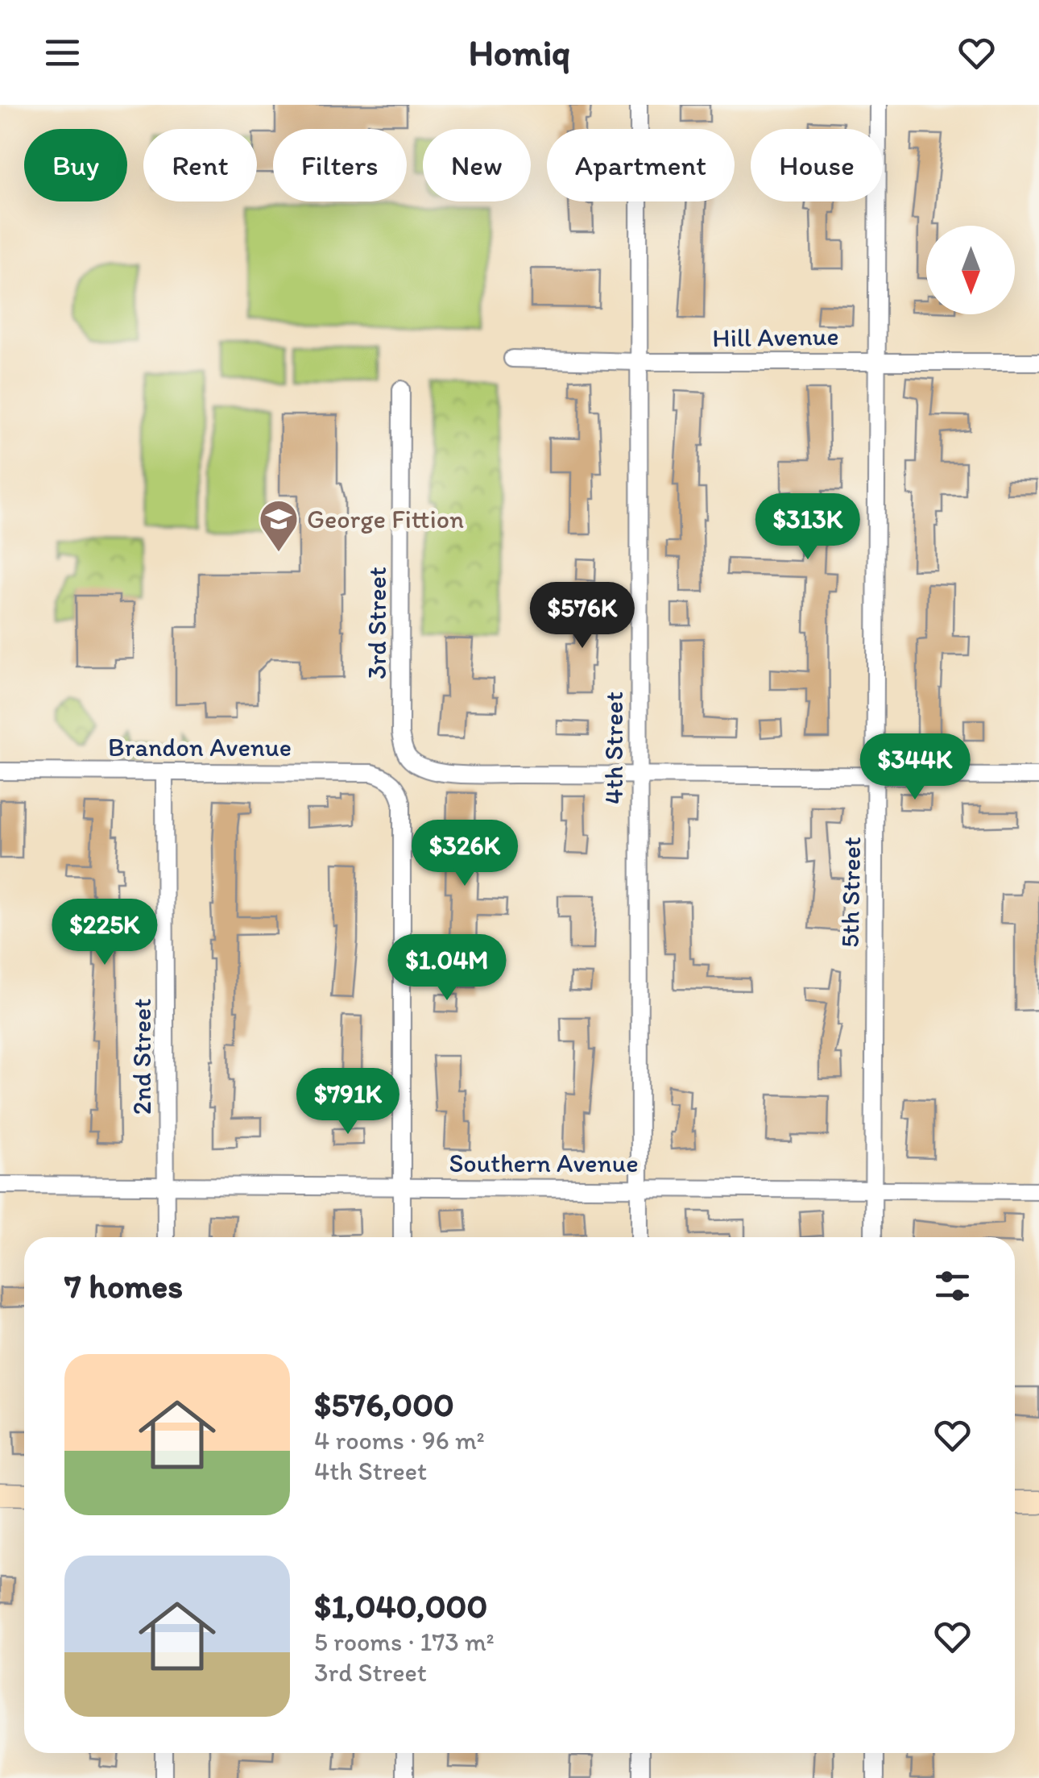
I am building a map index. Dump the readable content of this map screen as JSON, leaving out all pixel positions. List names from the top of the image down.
{
  "streets": {
    "street": [
      "Hill Avenue",
      "3rd Street",
      "Brandon Avenue",
      "4th Street",
      "5th Street",
      "2nd Street",
      "Southern Avenue"
    ]
  },
  "crossings": [
    ["Hill Avenue", "4th Street"],
    ["Hill Avenue", "5th Street"],
    ["3rd Street", "4th Street"],
    ["Brandon Avenue", "2nd Street"],
    ["Brandon Avenue", "Southern Avenue"],
    ["4th Street", "Southern Avenue"],
    ["5th Street", "Southern Avenue"],
    ["2nd Street", "Southern Avenue"]
  ],
  "places": {
    "school or university": ["George Fittion"]
  },
  "north": "bottom",
  "page": {
    "header": "Homiq",
    "chip": [
      "Buy",
      "Rent",
      "Filters",
      "New",
      "Apartment",
      "House"
    ],
    "price": [
      "$313K",
      "$576K",
      "$344K",
      "$326K",
      "$225K",
      "$1.04M",
      "$791K"
    ],
    "heading": "7 homes",
    "list": [
      {
        "name": "$576,000",
        "note": "4 rooms · 96 m² · 4th Street"
      },
      {
        "name": "$1,040,000",
        "note": "5 rooms · 173 m² · 3rd Street"
      }
    ]
  }
}
